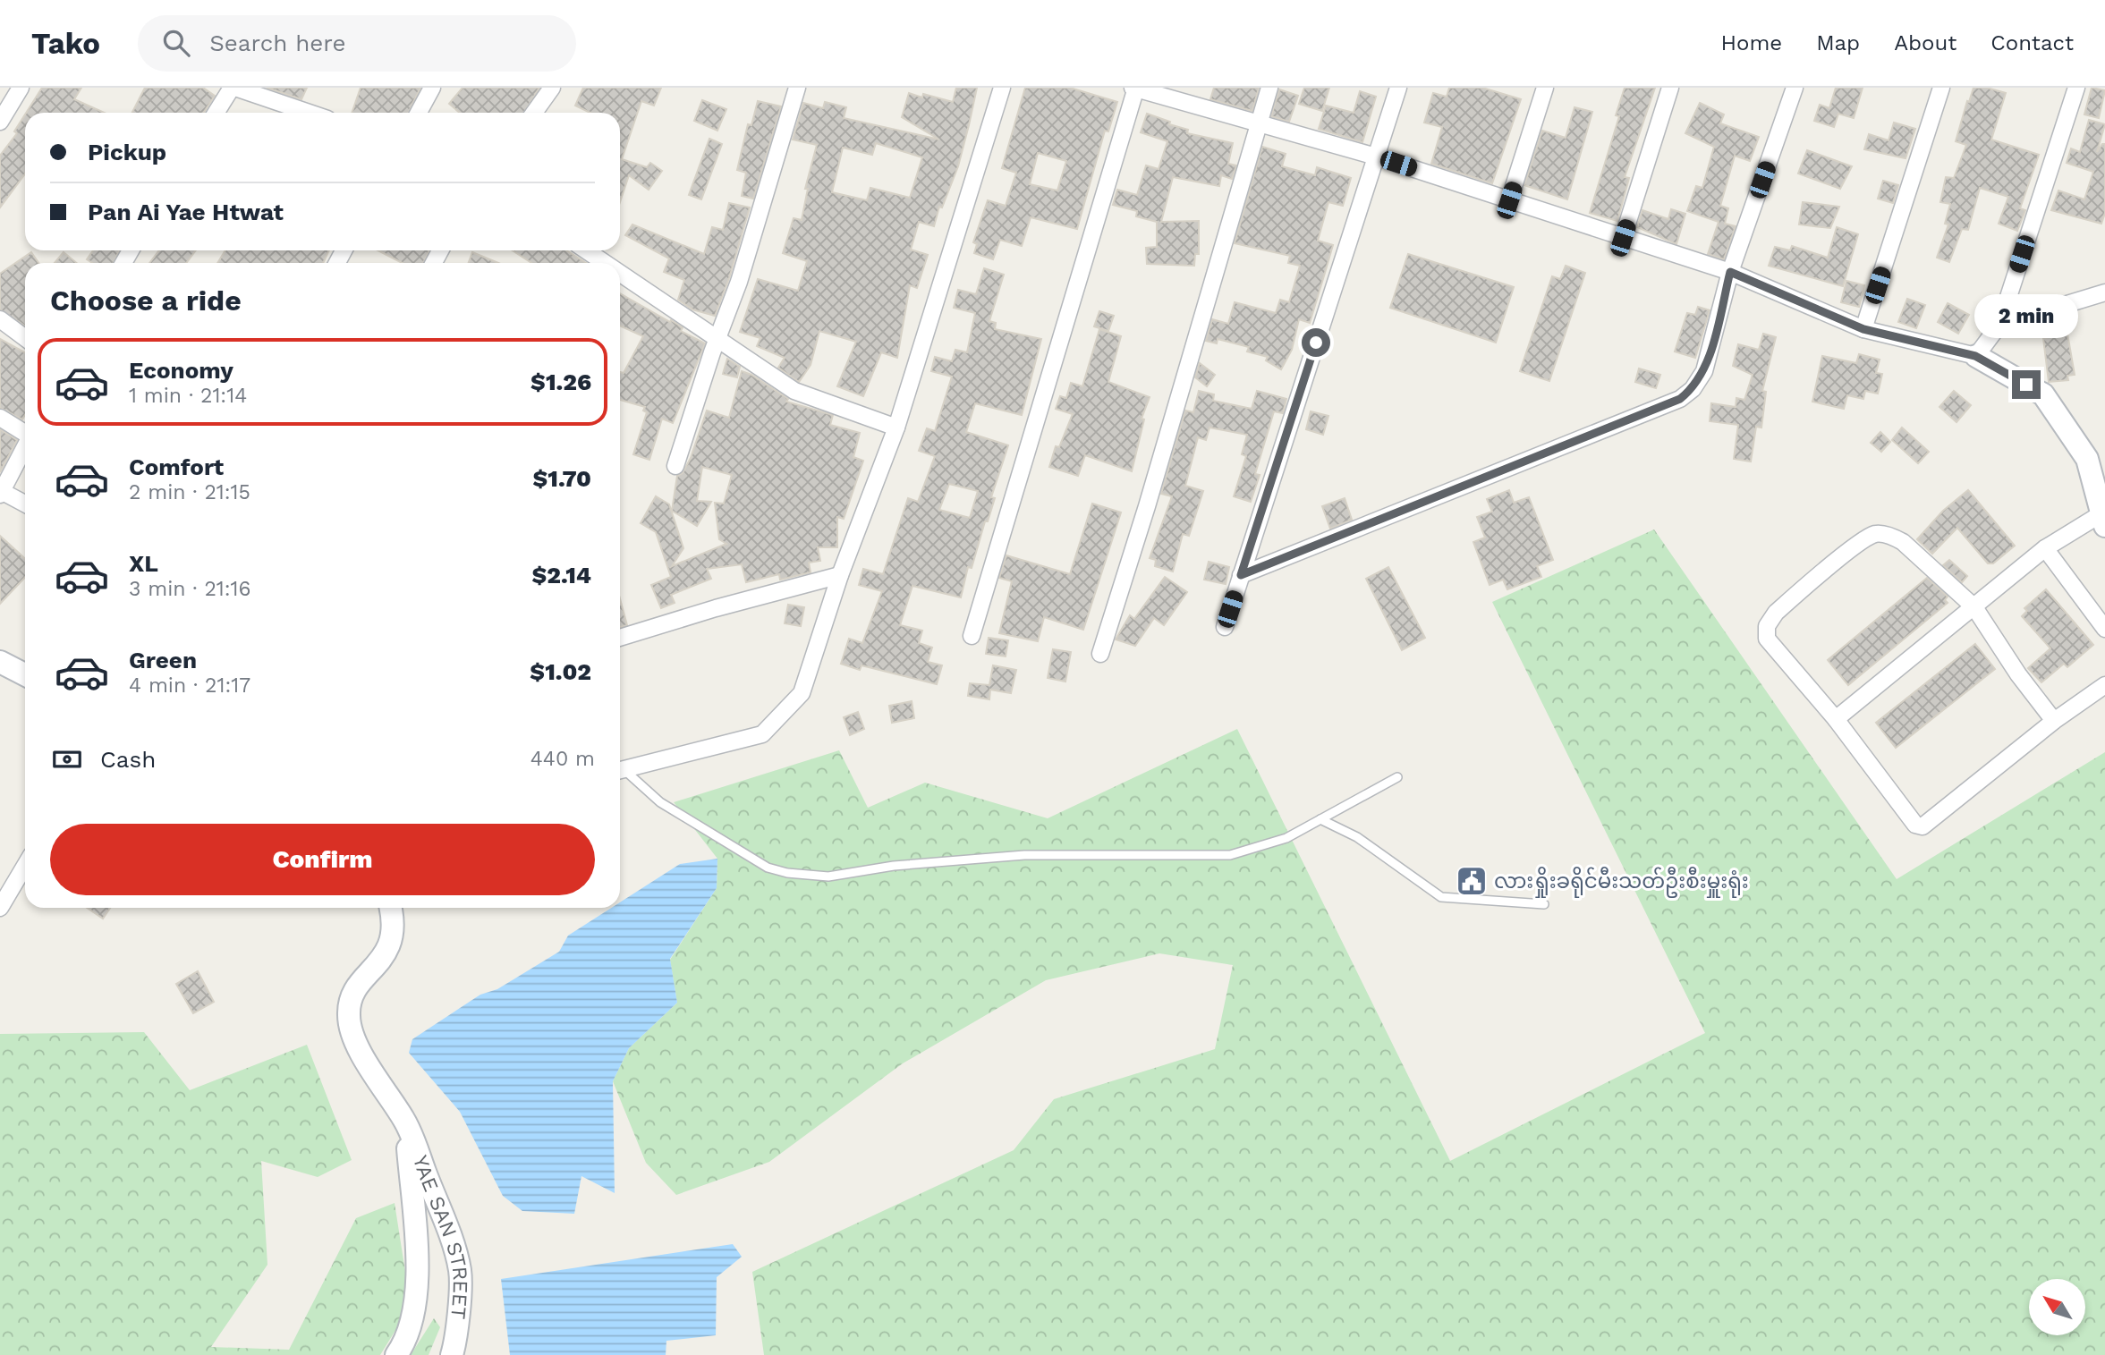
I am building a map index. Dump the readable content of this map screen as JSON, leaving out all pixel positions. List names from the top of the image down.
{
  "streets": {
    "main road": ["YAE SAN STREET"]
  },
  "places": {
    "public building": ["လားရှိုးခရိုင်မီးသတ်ဦးစီးမှူးရုံး"]
  },
  "north": "top left",
  "page": {
    "header": "Tako",
    "search": "Search here",
    "nav": [
      "Home",
      "Map",
      "About",
      "Contact"
    ],
    "banner": ["Pickup", "Pan Ai Yae Htwat"],
    "heading": "Choose a ride",
    "bubble": "2 min",
    "list": [
      {
        "name": "Economy",
        "note": "1 min · 21:14",
        "value": "$1.26"
      },
      {
        "name": "Comfort",
        "note": "2 min · 21:15",
        "value": "$1.70"
      },
      {
        "name": "XL",
        "note": "3 min · 21:16",
        "value": "$2.14"
      },
      {
        "name": "Green",
        "note": "4 min · 21:17",
        "value": "$1.02"
      }
    ],
    "pay": ["Cash", "440 m"],
    "buttons": "Confirm"
  }
}
